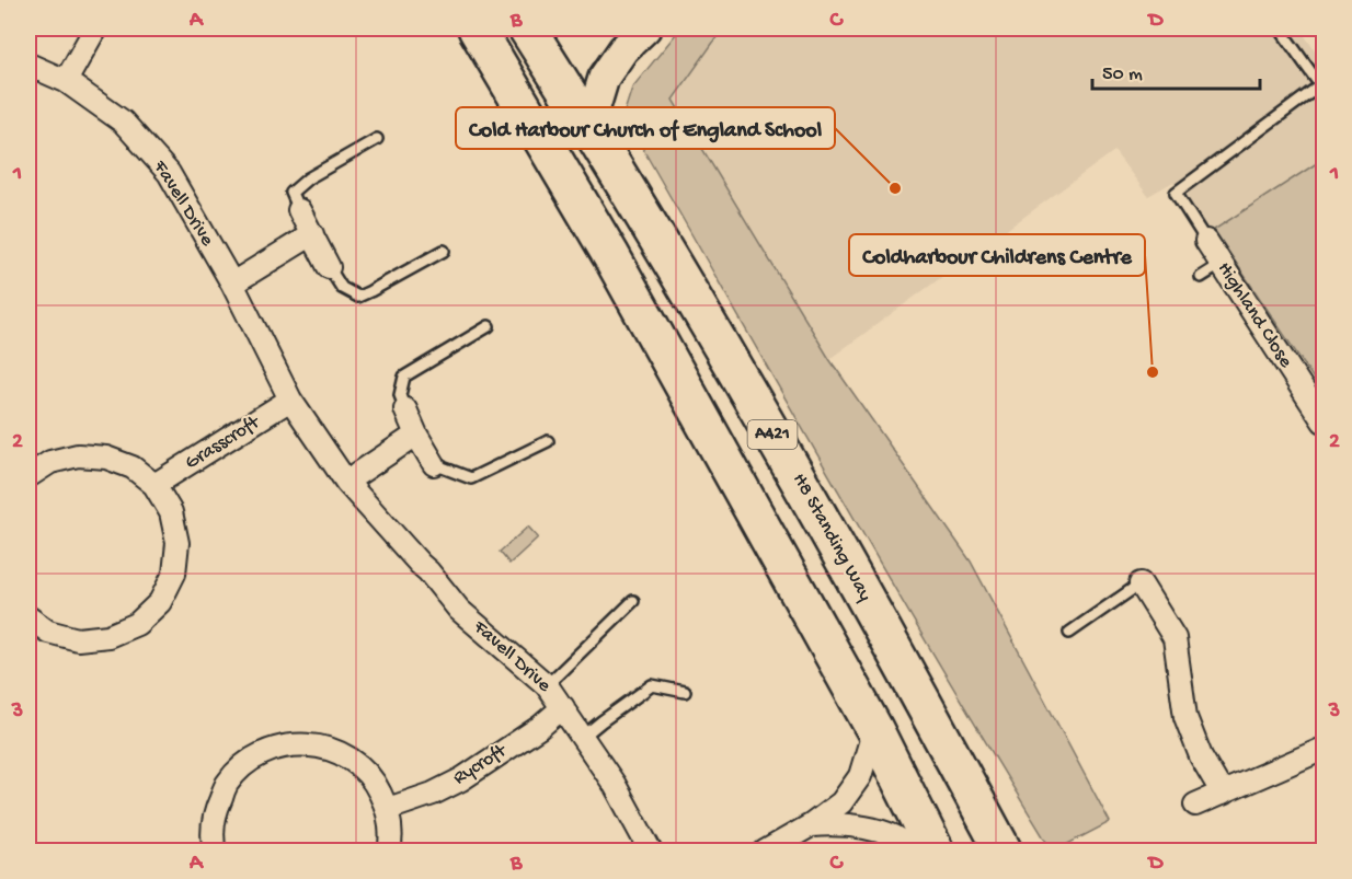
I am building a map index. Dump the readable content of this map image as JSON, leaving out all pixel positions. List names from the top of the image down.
{
  "streets": {
    "highway": ["A421", "H8 Standing Way"],
    "street": [
      "Favell Drive",
      "Highland Close",
      "Grasscroft",
      "Rycroft"
    ]
  },
  "crossings": [
    ["Favell Drive", "Grasscroft"],
    ["Favell Drive", "Rycroft"]
  ],
  "places": ["Cold Harbour Church of England School", "Coldharbour Childrens Centre"],
  "scale_bar": "50 m",
  "grid": {
    "columns": [
      "A",
      "B",
      "C",
      "D"
    ],
    "rows": ["1", "2", "3"]
  }
}
